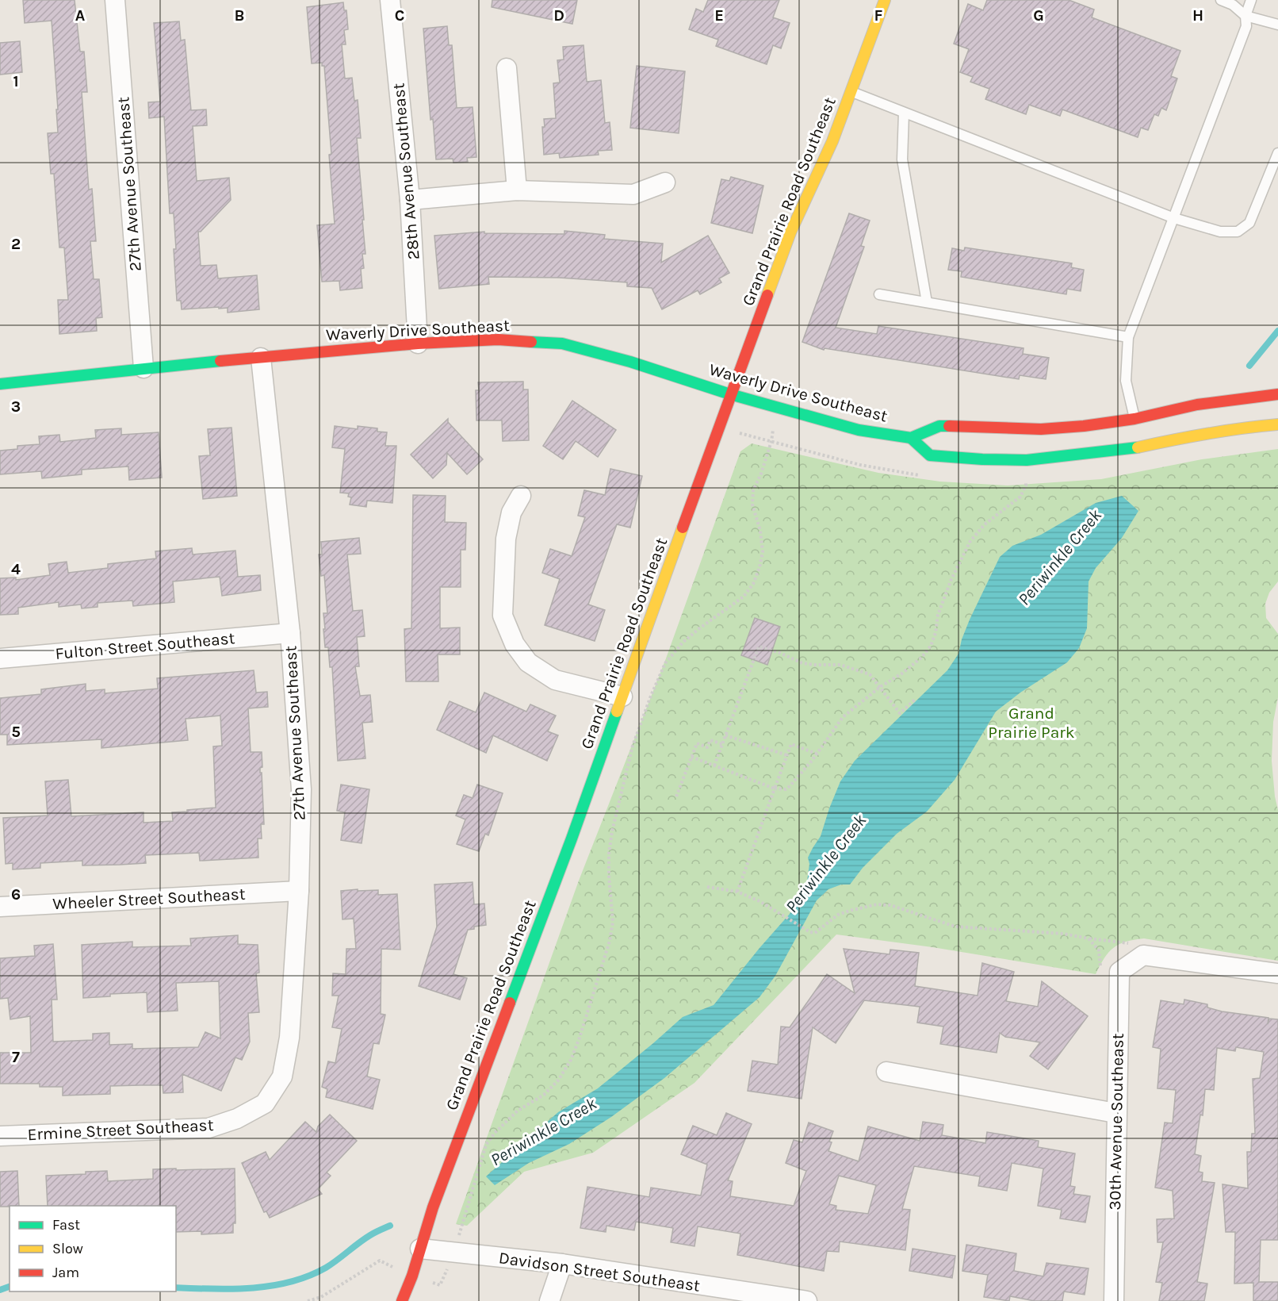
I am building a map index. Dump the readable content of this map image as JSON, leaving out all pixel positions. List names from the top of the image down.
{
  "streets": {
    "main road": ["Grand Prairie Road Southeast", "Waverly Drive Southeast"],
    "street": [
      "28th Avenue Southeast",
      "27th Avenue Southeast",
      "Fulton Street Southeast",
      "Wheeler Street Southeast",
      "30th Avenue Southeast",
      "Ermine Street Southeast",
      "Davidson Street Southeast"
    ]
  },
  "crossings": [
    ["28th Avenue Southeast", "Waverly Drive Southeast"],
    ["27th Avenue Southeast", "Waverly Drive Southeast"],
    ["27th Avenue Southeast", "Fulton Street Southeast"],
    ["27th Avenue Southeast", "Wheeler Street Southeast"],
    ["27th Avenue Southeast", "Ermine Street Southeast"],
    ["Grand Prairie Road Southeast", "Waverly Drive Southeast"],
    ["Grand Prairie Road Southeast", "Davidson Street Southeast"]
  ],
  "water": ["Periwinkle Creek"],
  "parks": ["Grand Prairie Park"],
  "legend": ["Fast", "Slow", "Jam"],
  "grid": {
    "columns": [
      "A",
      "B",
      "C",
      "D",
      "E",
      "F",
      "G",
      "H"
    ],
    "rows": [
      "1",
      "2",
      "3",
      "4",
      "5",
      "6",
      "7"
    ]
  }
}
